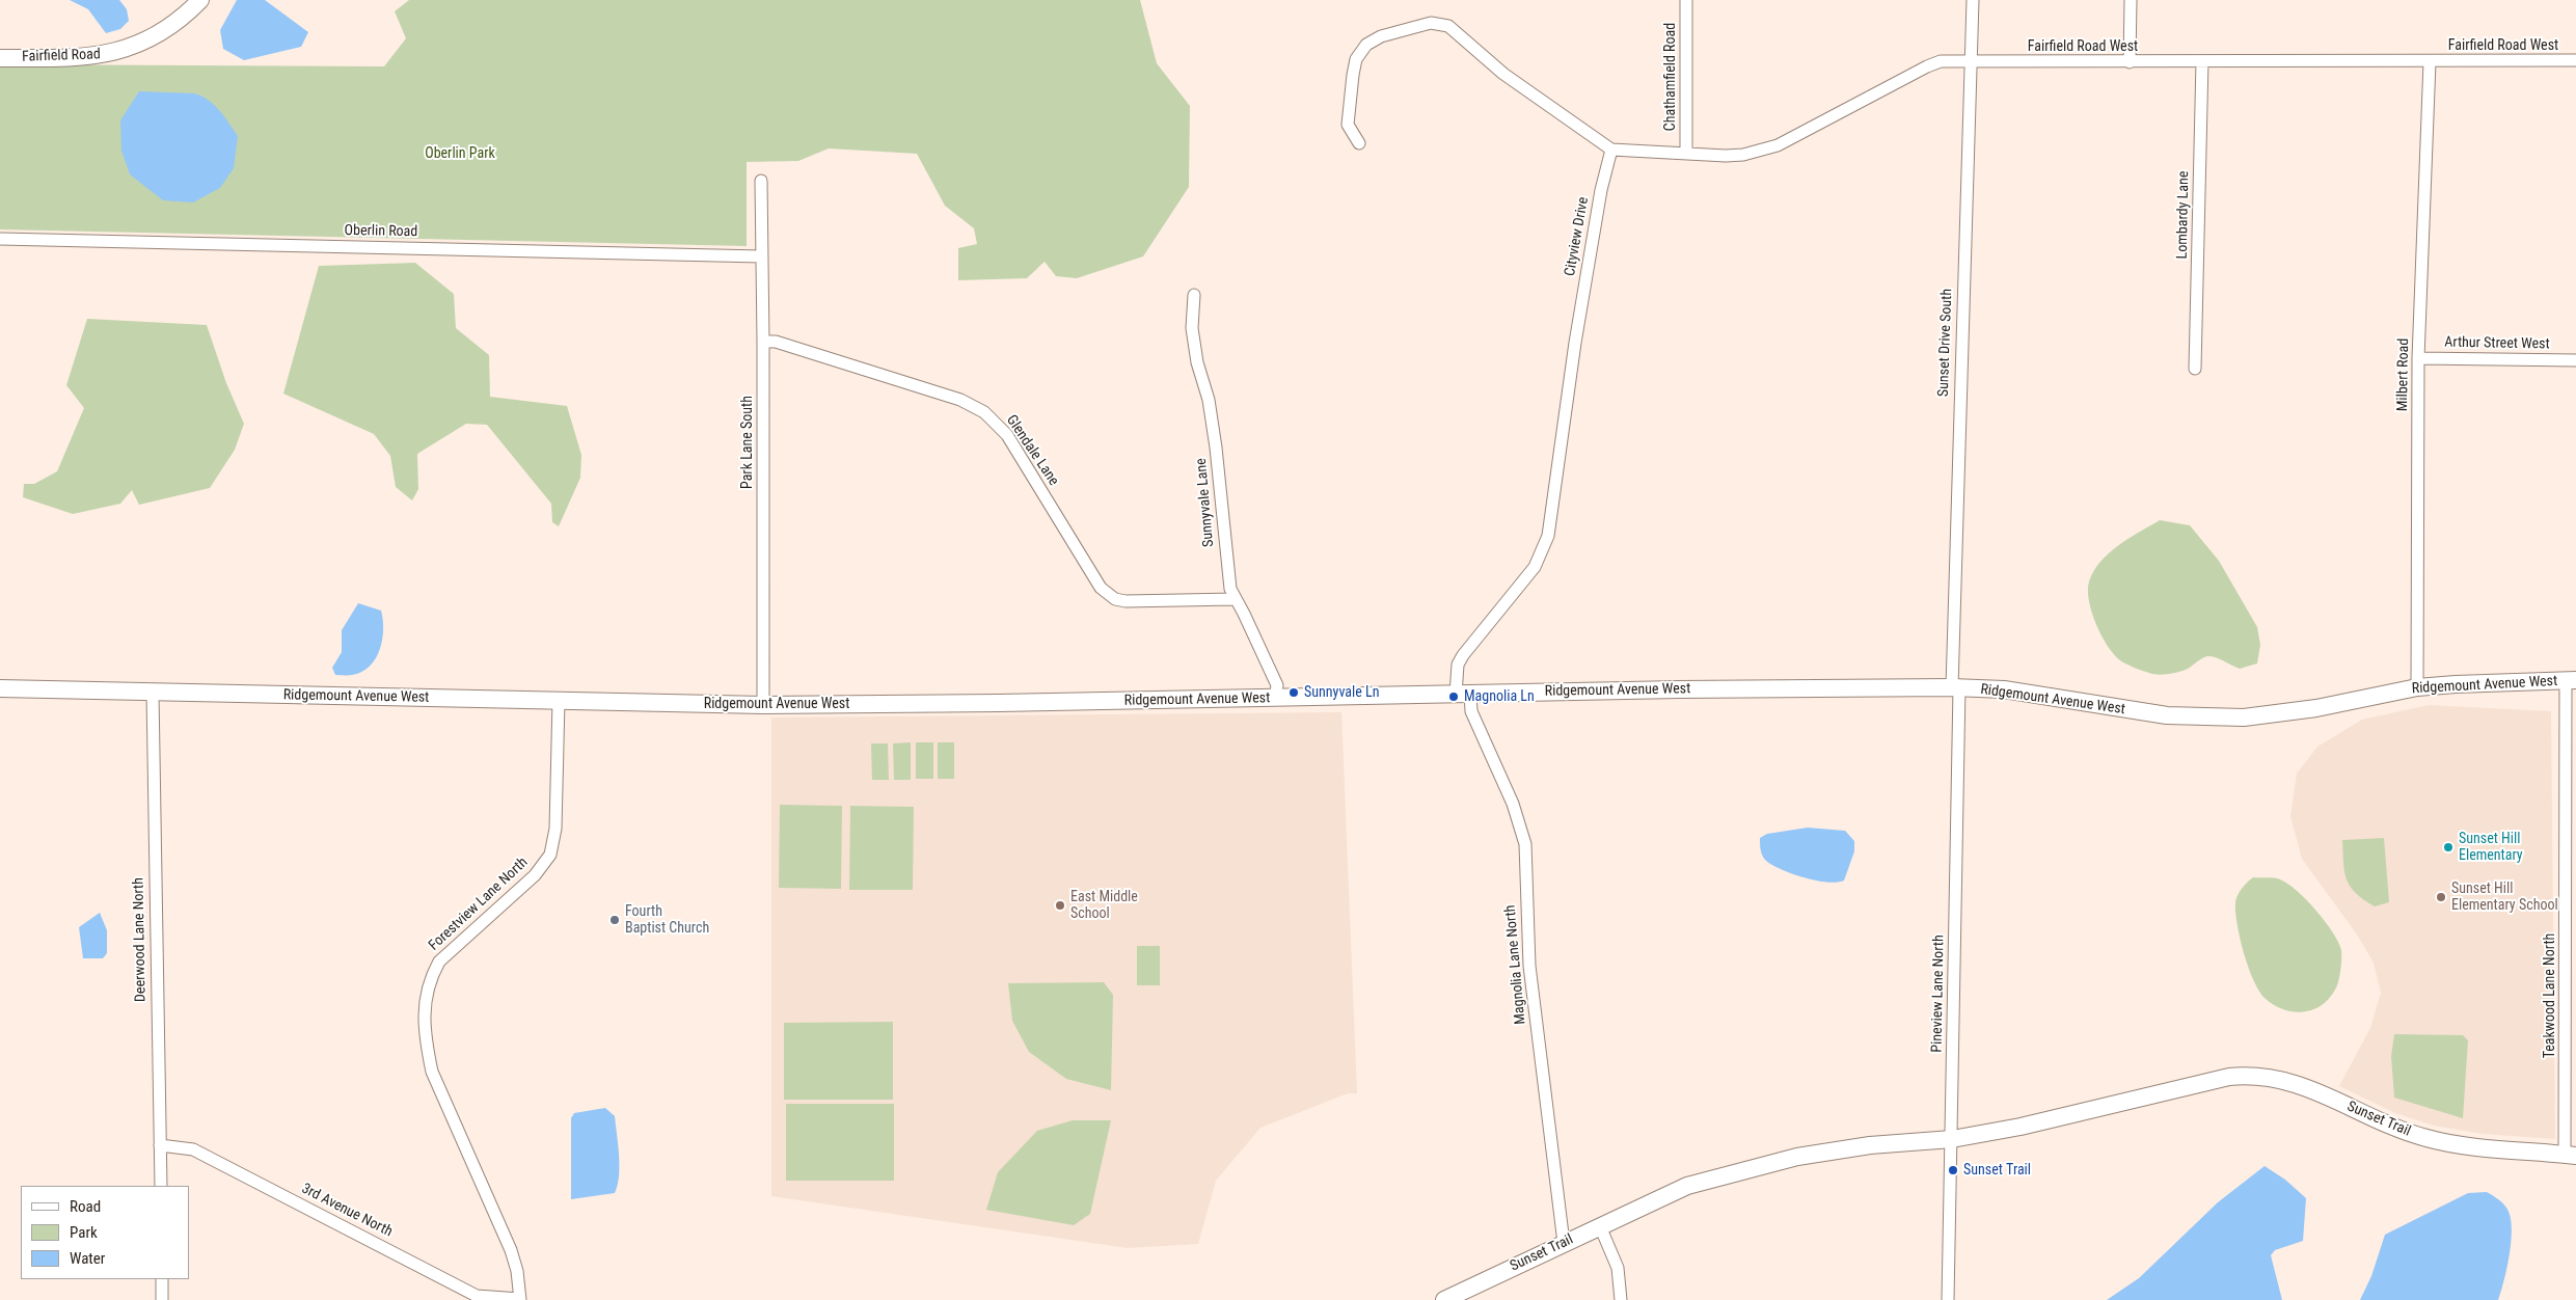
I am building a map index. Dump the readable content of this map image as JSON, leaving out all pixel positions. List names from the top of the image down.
{
  "streets": {
    "street": [
      "Fairfield Road West",
      "Fairfield Road",
      "Chathamfield Road",
      "Lombardy Lane",
      "Oberlin Road",
      "Cityview Drive",
      "Sunset Drive South",
      "Arthur Street West",
      "Milbert Road",
      "Park Lane South",
      "Glendale Lane",
      "Sunnyvale Lane",
      "Ridgemount Avenue West",
      "Forestview Lane North",
      "Deerwood Lane North",
      "Magnolia Lane North",
      "Pineview Lane North",
      "Teakwood Lane North",
      "Sunset Trail",
      "3rd Avenue North"
    ]
  },
  "crossings": [
    ["Fairfield Road West", "Chathamfield Road"],
    ["Fairfield Road West", "Lombardy Lane"],
    ["Fairfield Road West", "Cityview Drive"],
    ["Fairfield Road West", "Sunset Drive South"],
    ["Fairfield Road West", "Milbert Road"],
    ["Oberlin Road", "Park Lane South"],
    ["Cityview Drive", "Ridgemount Avenue West"],
    ["Cityview Drive", "Magnolia Lane North"],
    ["Sunset Drive South", "Ridgemount Avenue West"],
    ["Sunset Drive South", "Pineview Lane North"],
    ["Arthur Street West", "Milbert Road"],
    ["Milbert Road", "Ridgemount Avenue West"],
    ["Park Lane South", "Glendale Lane"],
    ["Park Lane South", "Ridgemount Avenue West"],
    ["Glendale Lane", "Sunnyvale Lane"],
    ["Sunnyvale Lane", "Ridgemount Avenue West"],
    ["Ridgemount Avenue West", "Forestview Lane North"],
    ["Ridgemount Avenue West", "Deerwood Lane North"],
    ["Ridgemount Avenue West", "Magnolia Lane North"],
    ["Ridgemount Avenue West", "Pineview Lane North"],
    ["Ridgemount Avenue West", "Teakwood Lane North"],
    ["Forestview Lane North", "3rd Avenue North"],
    ["Deerwood Lane North", "3rd Avenue North"],
    ["Magnolia Lane North", "Sunset Trail"],
    ["Pineview Lane North", "Sunset Trail"],
    ["Teakwood Lane North", "Sunset Trail"]
  ],
  "parks": ["Oberlin Park"],
  "places": [
    "Sunnyvale Ln",
    "Magnolia Ln",
    "Sunset Hill Elementary",
    "Sunset Hill Elementary School",
    "East Middle School",
    "Fourth Baptist Church",
    "Sunset Trail"
  ],
  "legend": ["Road", "Park", "Water"]
}
